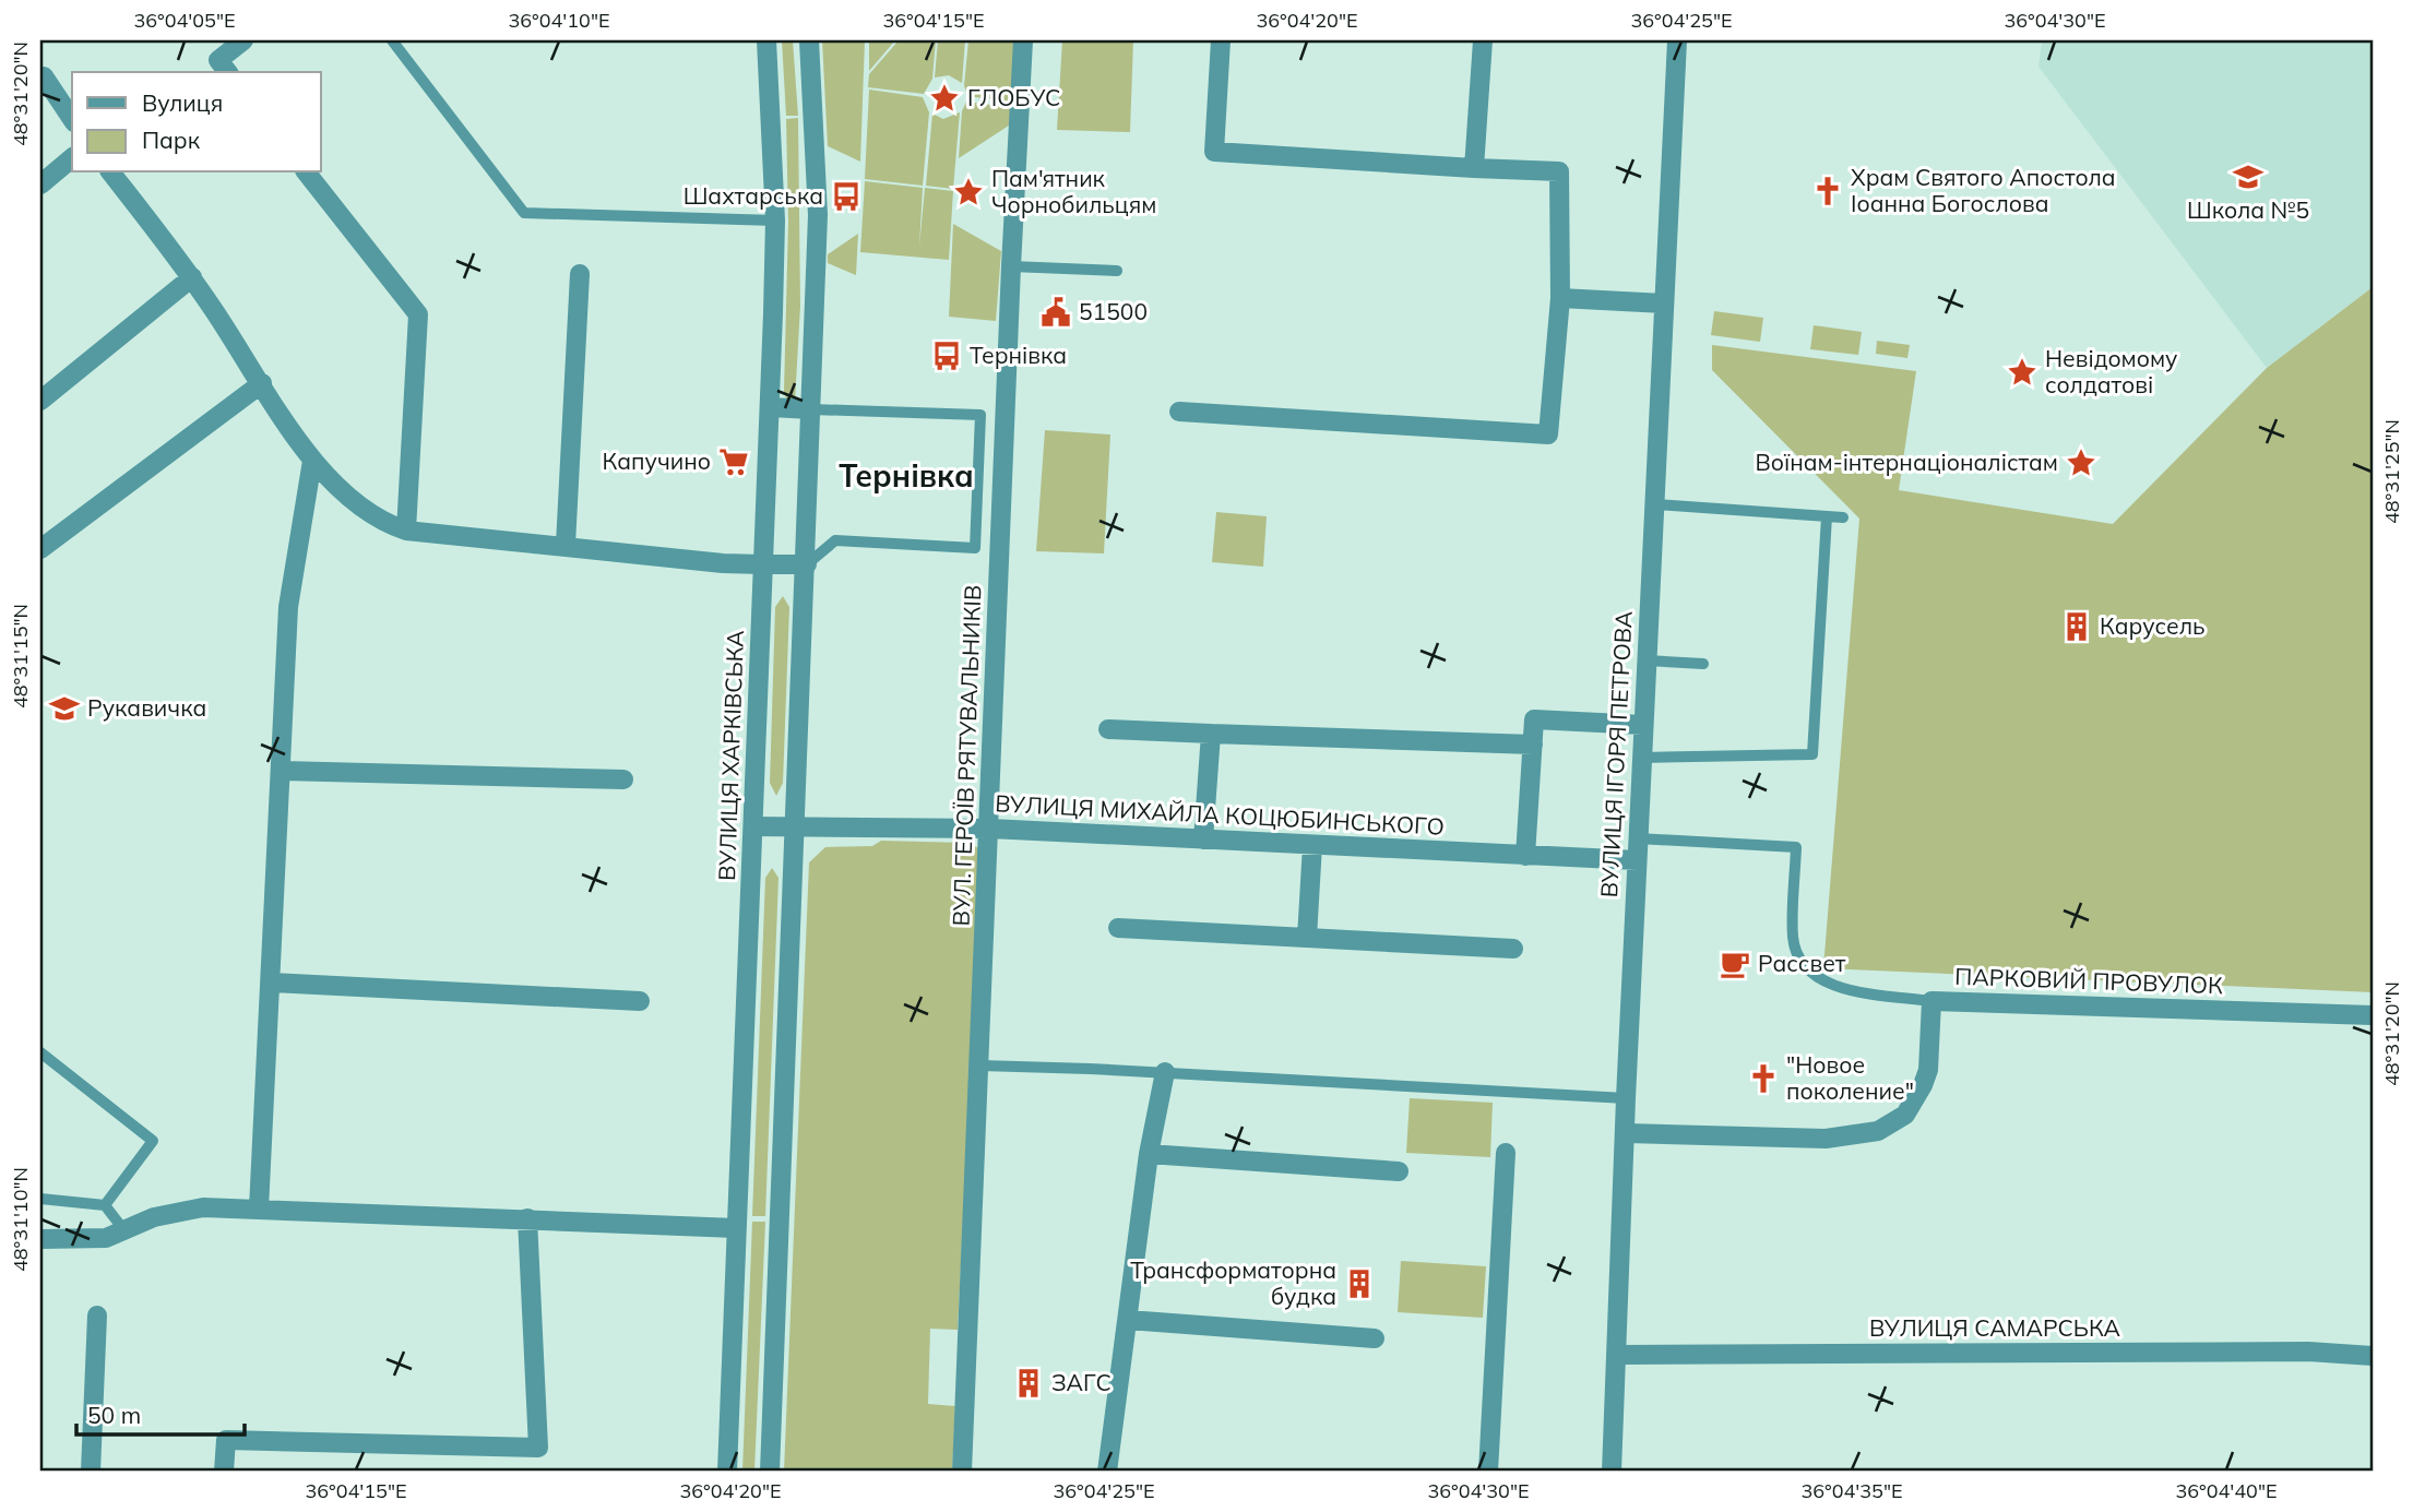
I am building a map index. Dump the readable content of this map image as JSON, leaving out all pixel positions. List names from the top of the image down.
{
  "streets": {
    "street": [
      "ВУЛИЦЯ ІГОРЯ ПЕТРОВА",
      "ВУЛИЦЯ ХАРКІВСЬКА",
      "ВУЛ. ГЕРОЇВ РЯТУВАЛЬНИКІВ",
      "ВУЛИЦЯ МИХАЙЛА КОЦЮБИНСЬКОГО",
      "ПАРКОВИЙ ПРОВУЛОК",
      "ВУЛИЦЯ САМАРСЬКА"
    ]
  },
  "crossings": [
    ["ВУЛИЦЯ ІГОРЯ ПЕТРОВА", "ВУЛИЦЯ МИХАЙЛА КОЦЮБИНСЬКОГО"],
    ["ВУЛИЦЯ ІГОРЯ ПЕТРОВА", "ПАРКОВИЙ ПРОВУЛОК"],
    ["ВУЛИЦЯ ІГОРЯ ПЕТРОВА", "ВУЛИЦЯ САМАРСЬКА"],
    ["ВУЛИЦЯ ХАРКІВСЬКА", "ВУЛИЦЯ МИХАЙЛА КОЦЮБИНСЬКОГО"],
    ["ВУЛ. ГЕРОЇВ РЯТУВАЛЬНИКІВ", "ВУЛИЦЯ МИХАЙЛА КОЦЮБИНСЬКОГО"]
  ],
  "districts": ["Тернівка"],
  "places": {
    "place": [
      "ГЛОБУС",
      "Пам'ятник Чорнобильцям",
      "Невідомому солдатові",
      "Воїнам-інтернаціоналістам"
    ],
    "school or university": ["Школа №5", "Рукавичка"],
    "church": ["Храм Святого Апостола Іоанна Богослова", "\"Новое поколение\""],
    "bus stop": ["Шахтарська", "Тернівка"],
    "public building": ["51500"],
    "supermarket": ["Капучино"],
    "building": ["Карусель", "Трансформаторна будка", "ЗАГС"],
    "cafe": ["Рассвет"]
  },
  "legend": ["Вулиця", "Парк"],
  "scale_bar": "50 m",
  "coordinates": [
    "36°04'05\"E",
    "36°04'10\"E",
    "36°04'15\"E",
    "36°04'20\"E",
    "36°04'25\"E",
    "36°04'30\"E",
    "48°31'20\"N",
    "48°31'25\"N",
    "48°31'15\"N",
    "48°31'10\"N",
    "36°04'35\"E",
    "36°04'40\"E"
  ]
}
